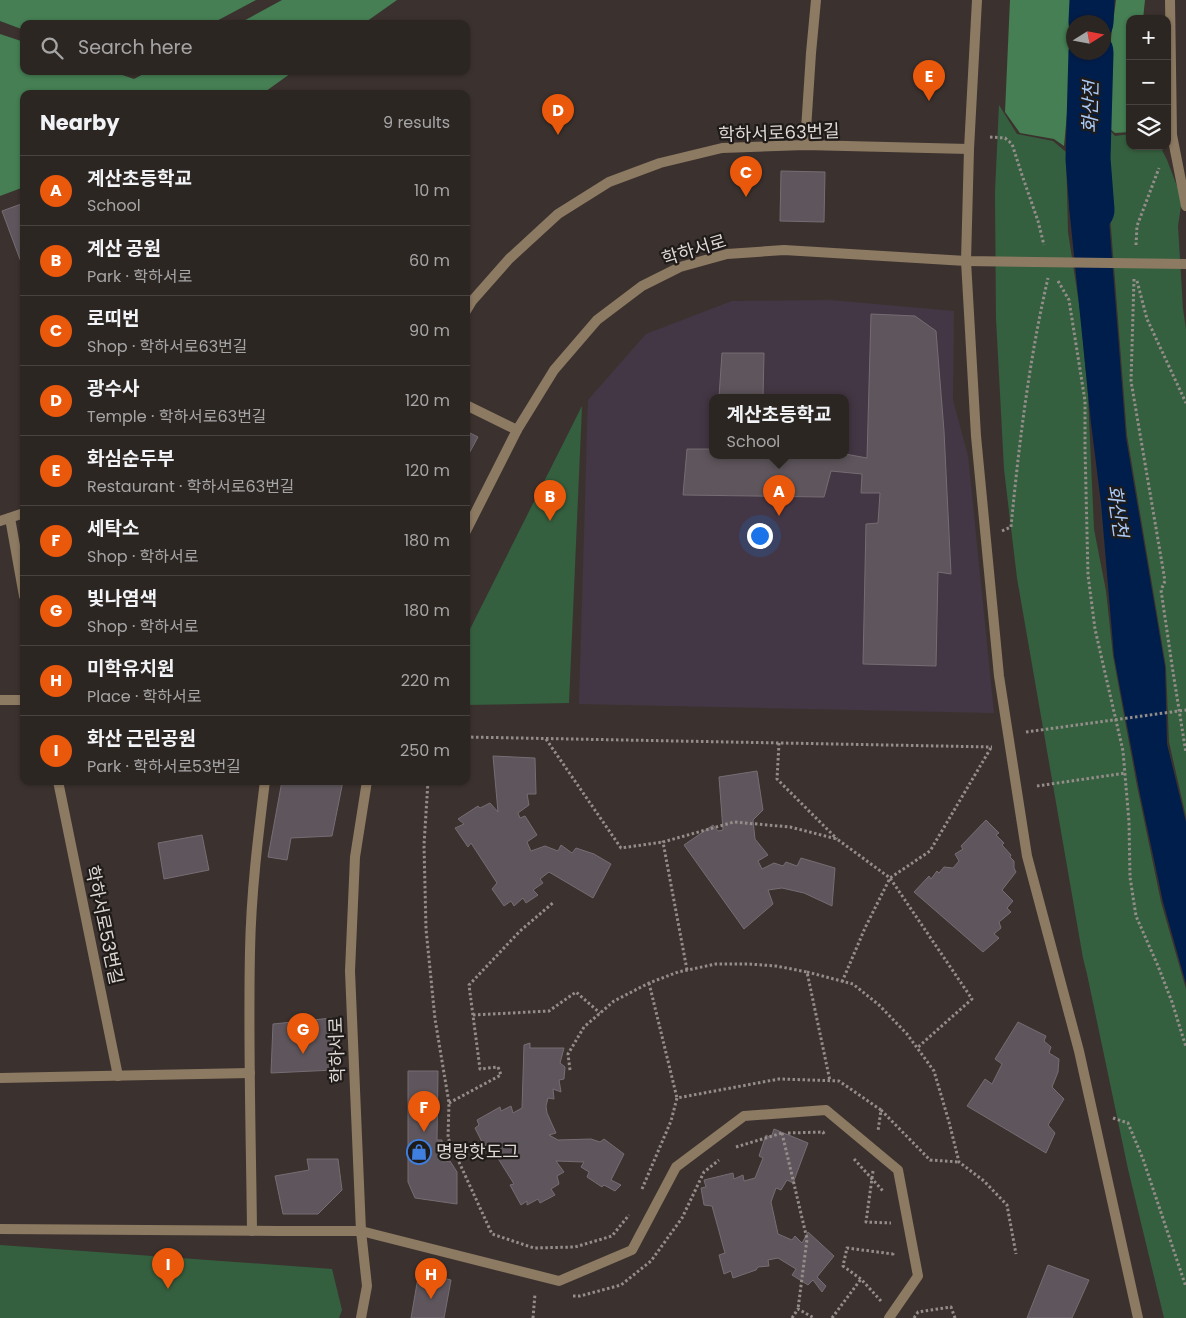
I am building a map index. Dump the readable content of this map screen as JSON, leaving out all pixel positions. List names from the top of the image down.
{
  "streets": {
    "street": ["학하서로63번길", "학하서로", "학하서로53번길"]
  },
  "water": ["화산천"],
  "places": {
    "shop": ["명랑핫도그"]
  },
  "north": "right",
  "page": {
    "map_buttons": ["+", "−"],
    "search": "Search here",
    "pins": [
      "E",
      "D",
      "C",
      "A",
      "B",
      "G",
      "F",
      "I",
      "H"
    ],
    "heading": ["Nearby", "9 results"],
    "list": [
      {
        "mark": "A",
        "name": "계산초등학교",
        "note": "School",
        "value": "10 m"
      },
      {
        "mark": "B",
        "name": "계산 공원",
        "note": "Park · 학하서로",
        "value": "60 m"
      },
      {
        "mark": "C",
        "name": "로띠번",
        "note": "Shop · 학하서로63번길",
        "value": "90 m"
      },
      {
        "mark": "D",
        "name": "광수사",
        "note": "Temple · 학하서로63번길",
        "value": "120 m"
      },
      {
        "mark": "E",
        "name": "화심순두부",
        "note": "Restaurant · 학하서로63번길",
        "value": "120 m"
      },
      {
        "mark": "F",
        "name": "세탁소",
        "note": "Shop · 학하서로",
        "value": "180 m"
      },
      {
        "mark": "G",
        "name": "빛나염색",
        "note": "Shop · 학하서로",
        "value": "180 m"
      },
      {
        "mark": "H",
        "name": "미학유치원",
        "note": "Place · 학하서로",
        "value": "220 m"
      },
      {
        "mark": "I",
        "name": "화산 근린공원",
        "note": "Park · 학하서로53번길",
        "value": "250 m"
      }
    ],
    "popup": ["계산초등학교", "School"]
  }
}
